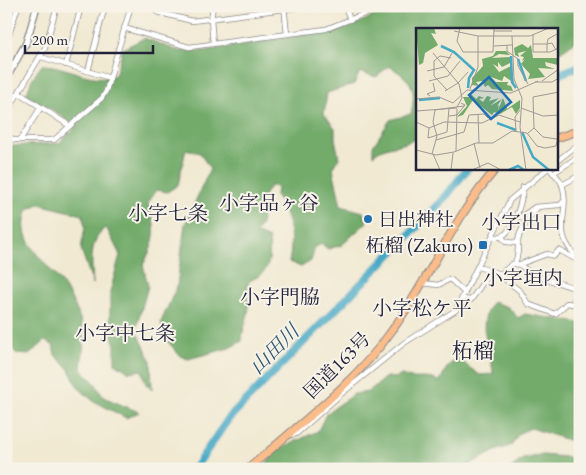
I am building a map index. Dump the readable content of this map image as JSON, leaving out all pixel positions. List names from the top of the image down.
{
  "streets": {
    "highway": ["国道163号"]
  },
  "districts": [
    "小字品ヶ谷",
    "小字七条",
    "小字出口",
    "小字垣内",
    "小字門脇",
    "小字松ケ平",
    "小字中七条",
    "柘榴"
  ],
  "water": ["山田川"],
  "places": {
    "other": ["日出神社"],
    "transit": ["柘榴 (Zakuro)"]
  },
  "scale_bar": "200 m"
}
